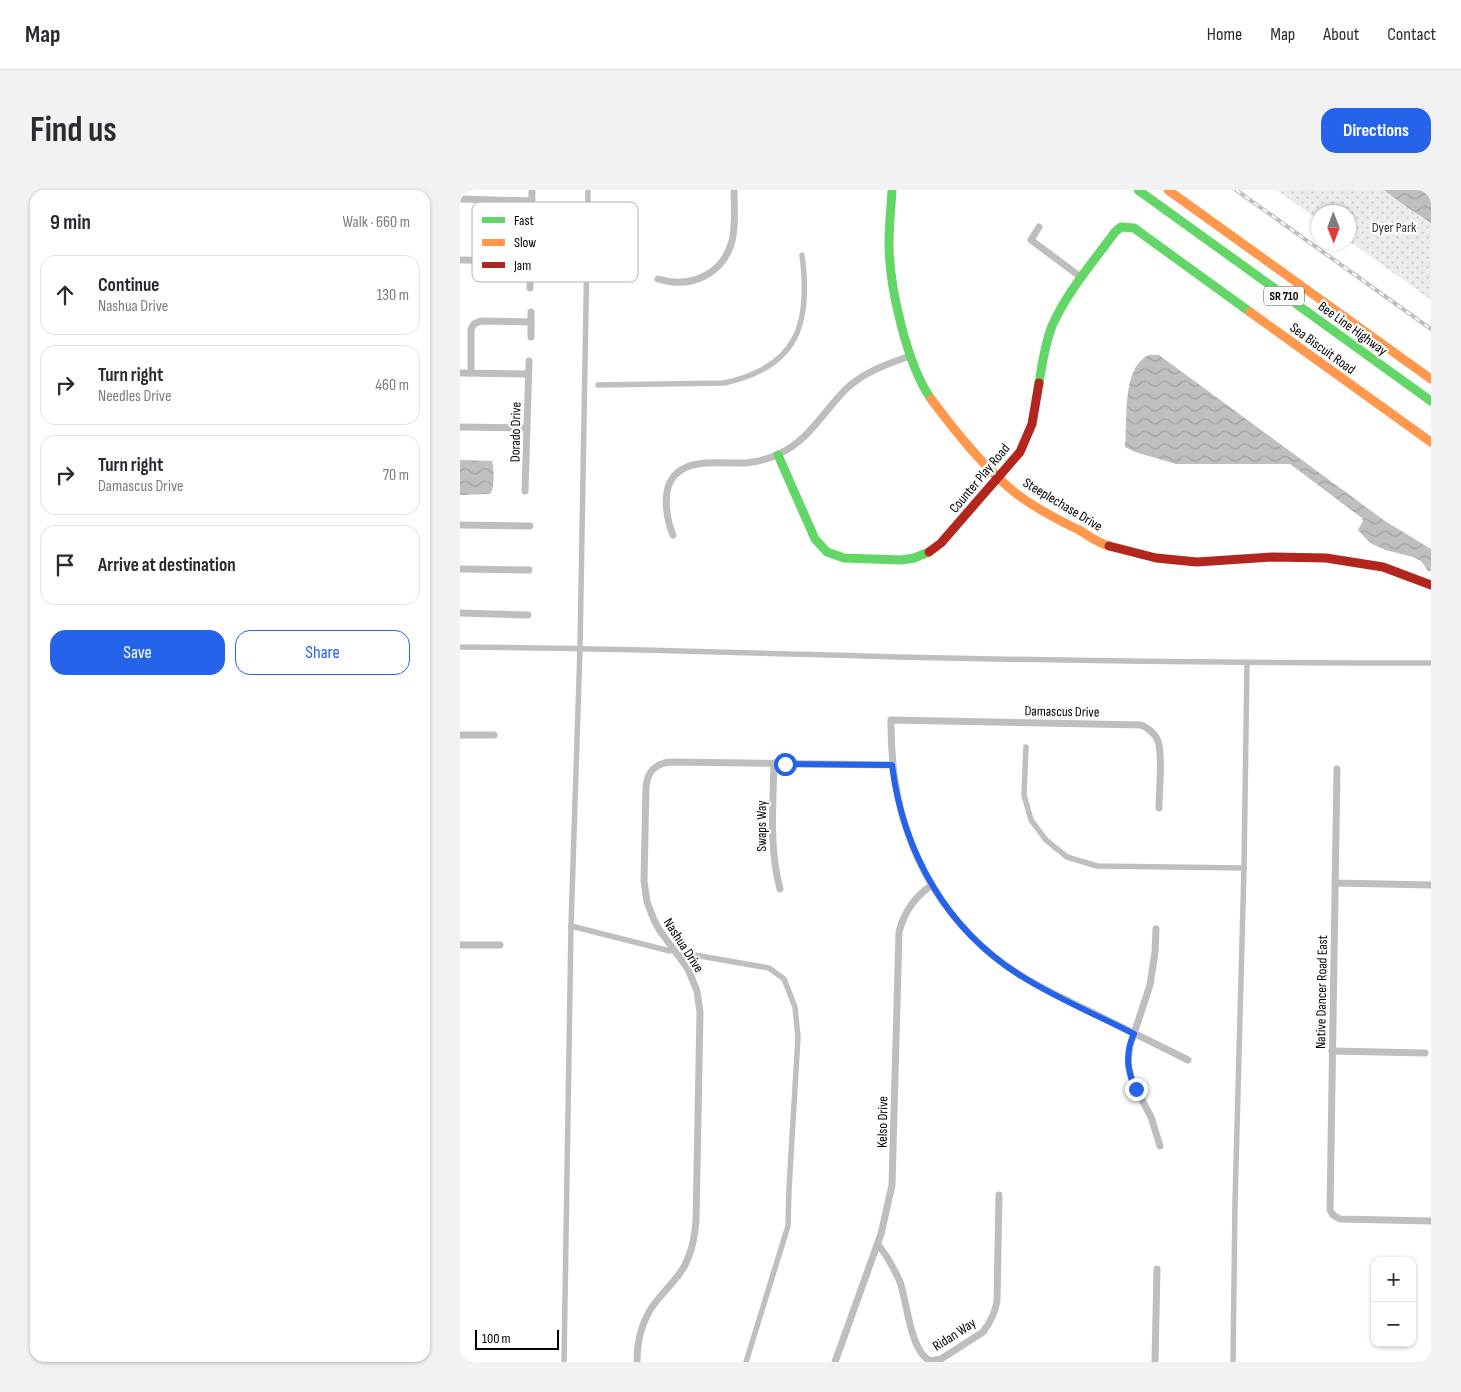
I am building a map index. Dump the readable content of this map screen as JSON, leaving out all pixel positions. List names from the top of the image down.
{
  "streets": {
    "main road": [
      "SR 710",
      "Bee Line Highway",
      "Sea Biscuit Road",
      "Counter Play Road",
      "Steeplechase Drive"
    ],
    "street": [
      "Dorado Drive",
      "Damascus Drive",
      "Swaps Way",
      "Nashua Drive",
      "Native Dancer Road East",
      "Kelso Drive",
      "Ridan Way"
    ]
  },
  "crossings": [
    ["Sea Biscuit Road", "Counter Play Road"],
    ["Counter Play Road", "Steeplechase Drive"],
    ["Damascus Drive", "Nashua Drive"],
    ["Swaps Way", "Nashua Drive"],
    ["Kelso Drive", "Ridan Way"]
  ],
  "parks": ["Dyer Park"],
  "legend": ["Fast", "Slow", "Jam"],
  "scale_bar": "100 m",
  "north": "bottom",
  "page": {
    "header": "Map",
    "nav": [
      "Home",
      "Map",
      "About",
      "Contact"
    ],
    "buttons": [
      "Directions",
      ["Save", "Share"]
    ],
    "title": "Find us",
    "heading": ["9 min", "Walk · 660 m"],
    "list": [
      ["Continue", "Nashua Drive", "130 m"],
      ["Turn right", "Needles Drive", "460 m"],
      ["Turn right", "Damascus Drive", "70 m"],
      "Arrive at destination"
    ],
    "map_buttons": ["+", "−"],
    "scale": "100 m"
  }
}
